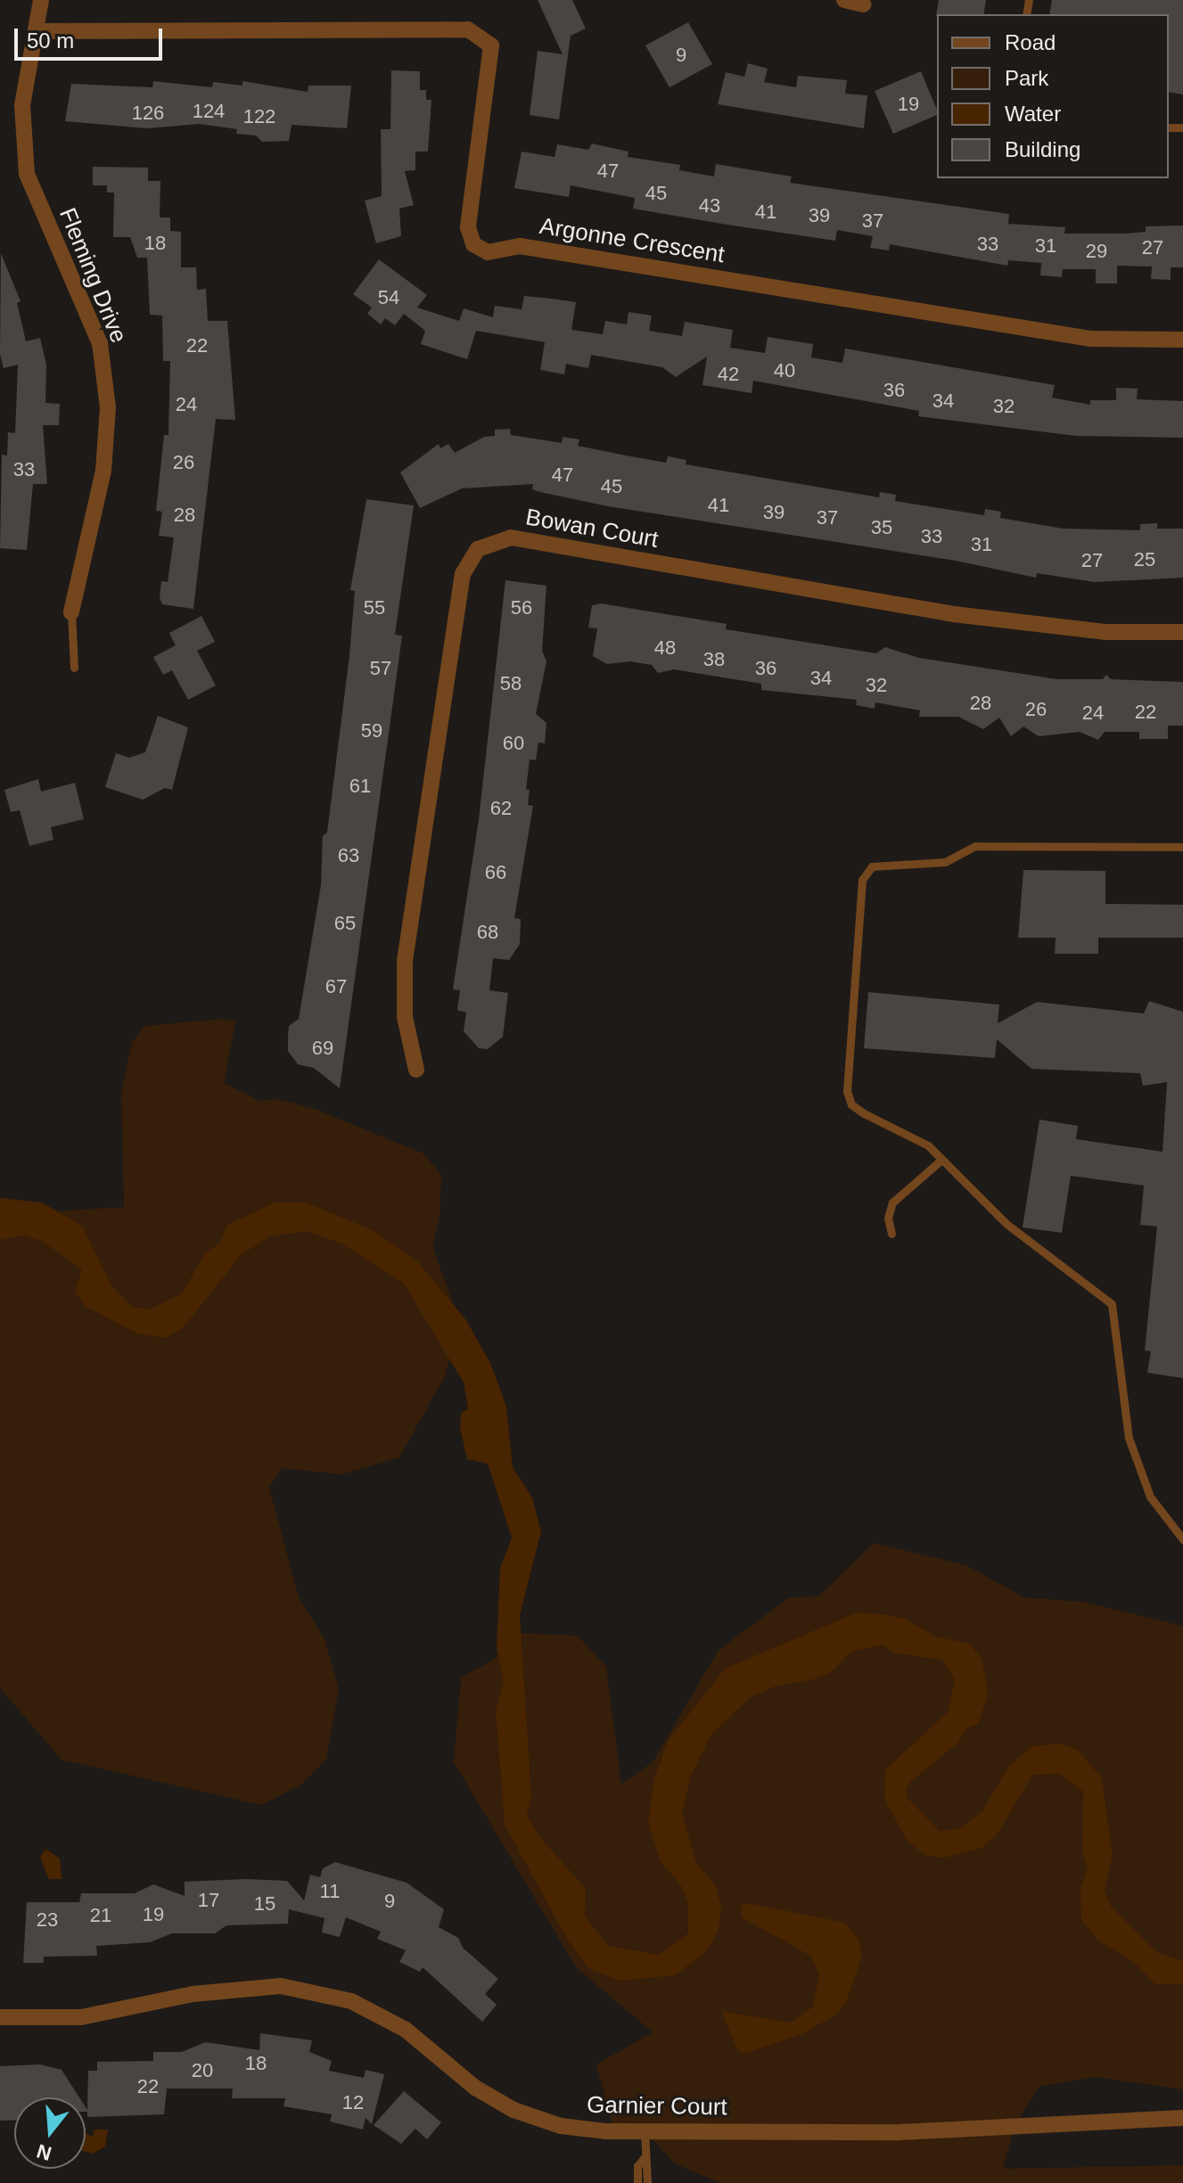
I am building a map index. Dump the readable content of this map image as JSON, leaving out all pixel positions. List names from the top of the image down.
{
  "streets": {
    "street": [
      "Argonne Crescent",
      "Fleming Drive",
      "Bowan Court",
      "Garnier Court"
    ]
  },
  "crossings": [
    ["Argonne Crescent", "Fleming Drive"]
  ],
  "house_numbers": [
    "9",
    "19",
    "124",
    "126",
    "122",
    "47",
    "45",
    "43",
    "41",
    "39",
    "37",
    "18",
    "33",
    "31",
    "27",
    "29",
    "54",
    "22",
    "40",
    "42",
    "36",
    "34",
    "24",
    "32",
    "26",
    "33",
    "47",
    "45",
    "41",
    "39",
    "28",
    "37",
    "35",
    "33",
    "31",
    "25",
    "27",
    "55",
    "56",
    "48",
    "38",
    "57",
    "36",
    "34",
    "58",
    "32",
    "28",
    "26",
    "22",
    "24",
    "59",
    "60",
    "61",
    "62",
    "63",
    "66",
    "65",
    "68",
    "67",
    "69",
    "11",
    "17",
    "9",
    "15",
    "19",
    "21",
    "23",
    "18",
    "20",
    "22",
    "12"
  ],
  "legend": [
    "Road",
    "Park",
    "Water",
    "Building"
  ],
  "scale_bar": "50 m",
  "north": "bottom"
}
